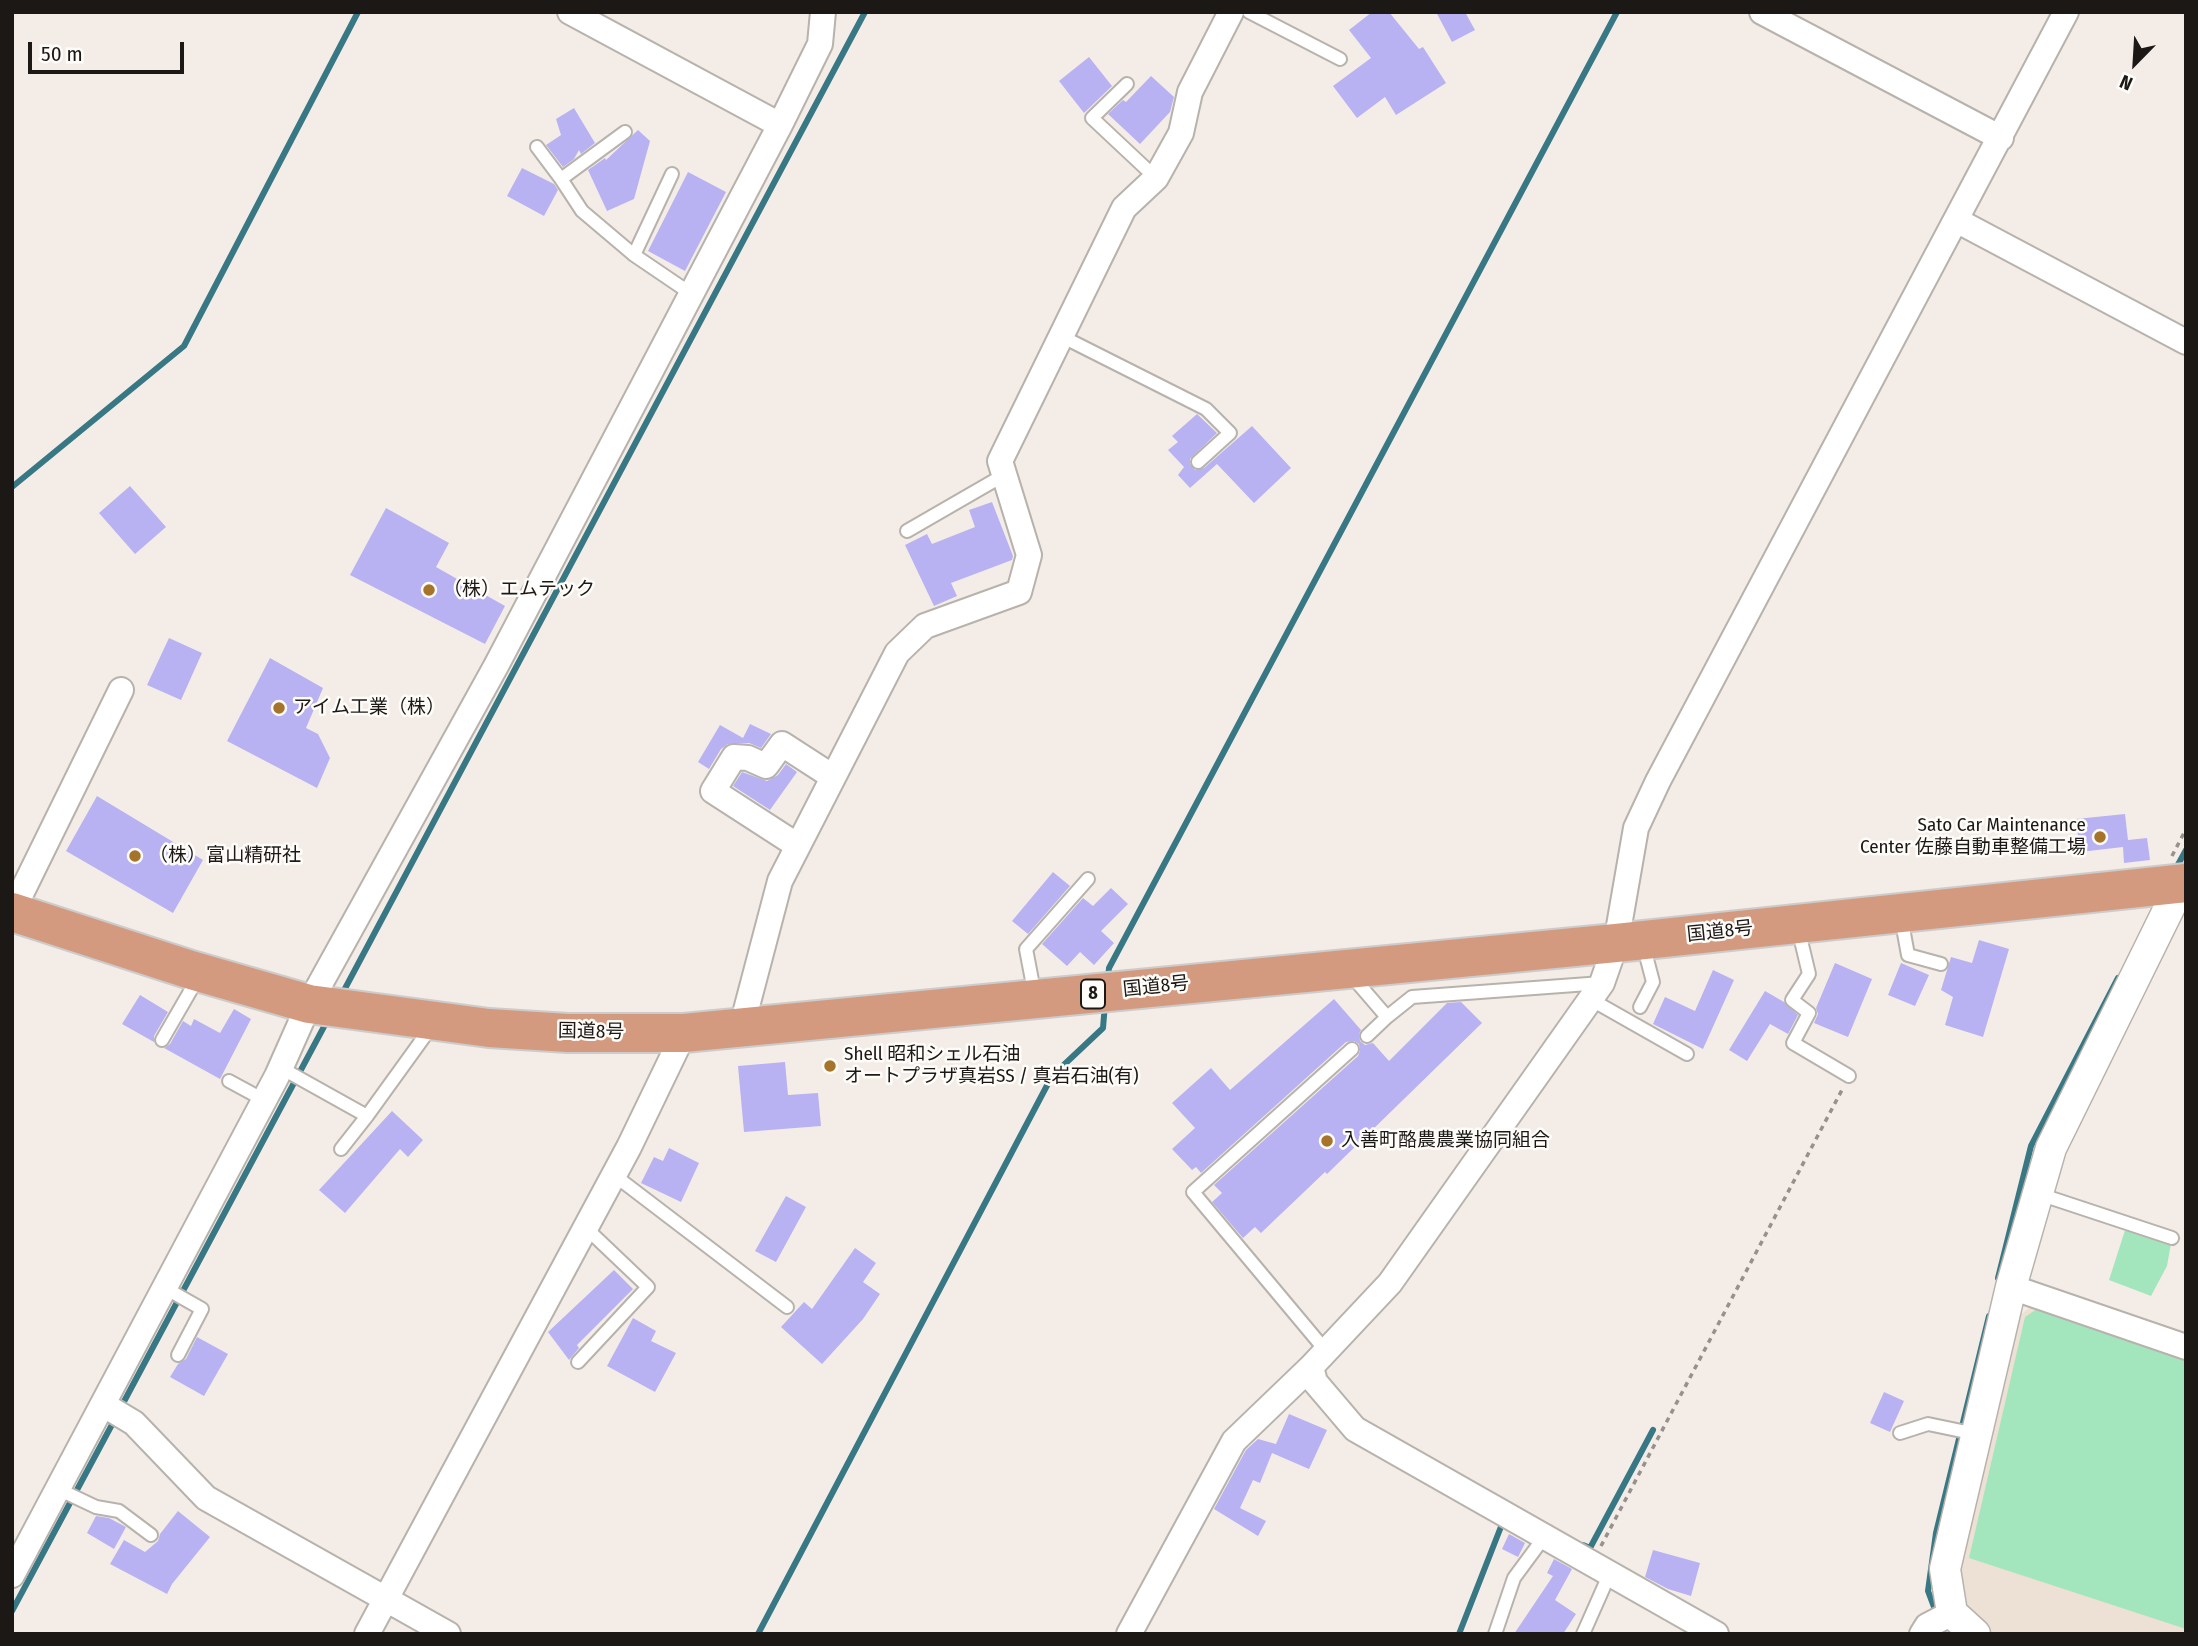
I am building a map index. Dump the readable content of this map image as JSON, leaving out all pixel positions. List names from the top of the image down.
{
  "streets": {
    "highway": ["国道8号", "8"]
  },
  "places": [
    "（株）エムテック",
    "アイム工業（株）",
    "Sato Car Maintenance Center 佐藤自動車整備工場",
    "（株）富山精研社",
    "Shell 昭和シェル石油 オートプラザ真岩SS / 真岩石油(有)",
    "入善町酪農農業協同組合"
  ],
  "scale_bar": "50 m",
  "north": "bottom left"
}
